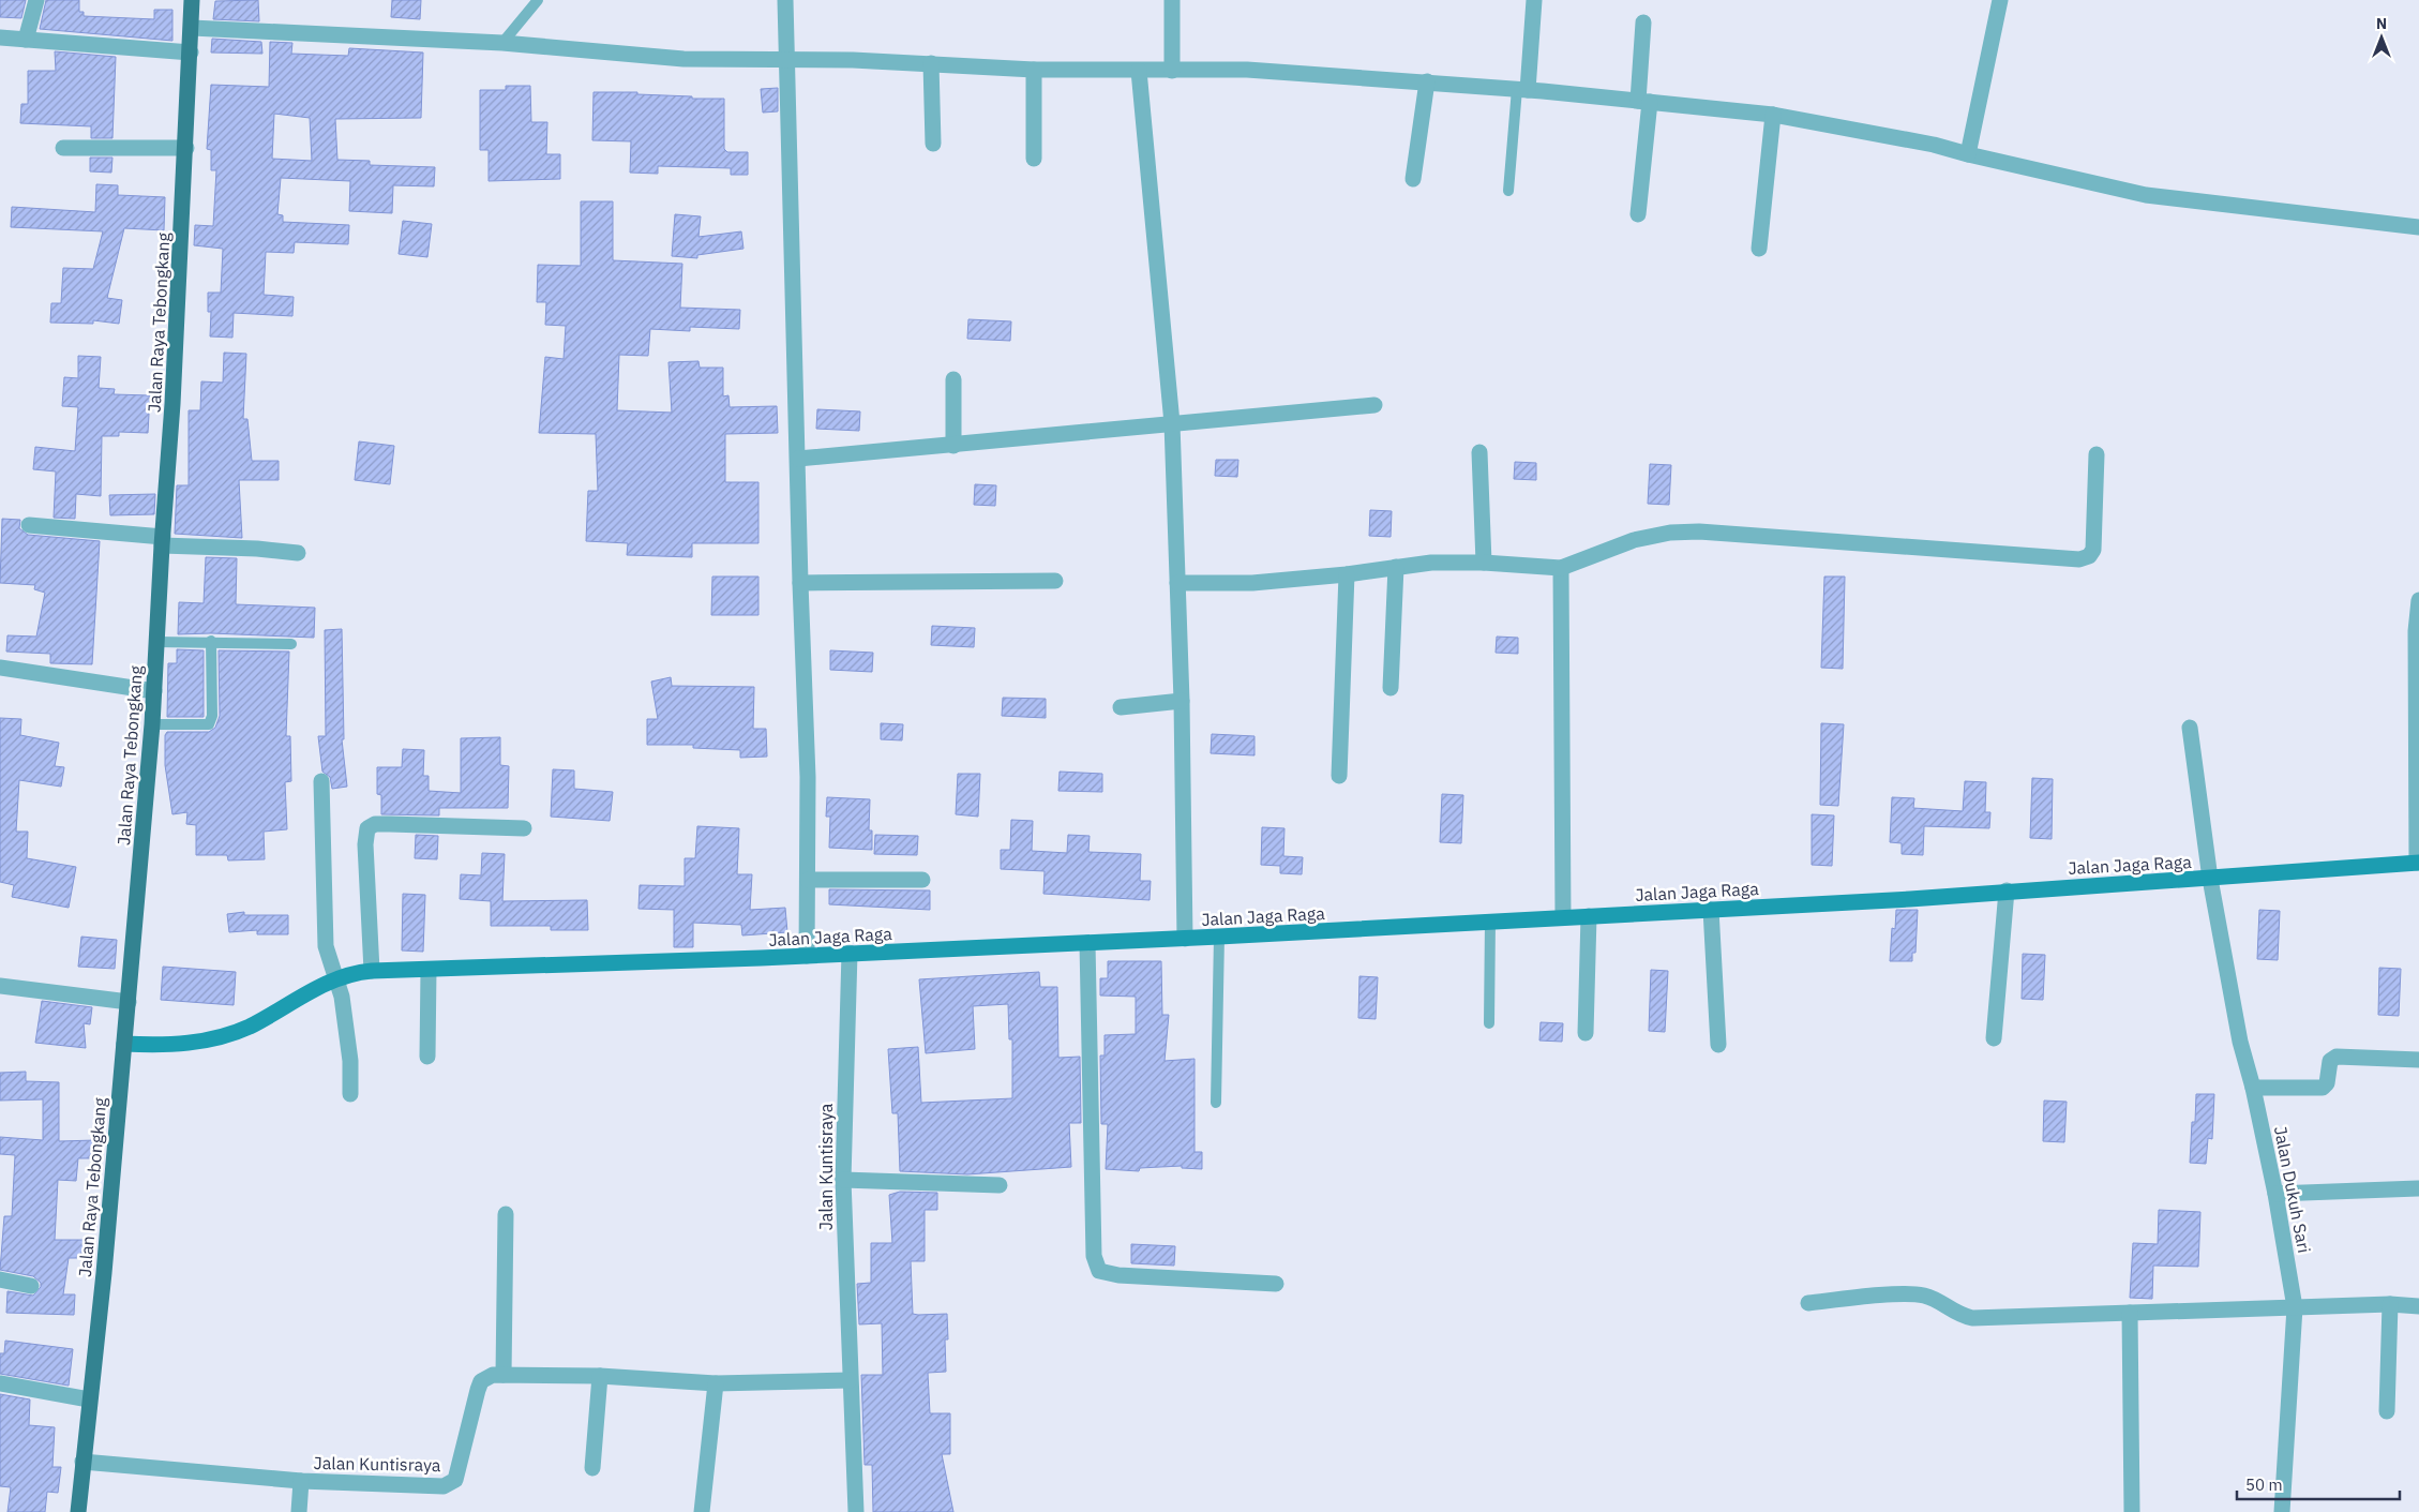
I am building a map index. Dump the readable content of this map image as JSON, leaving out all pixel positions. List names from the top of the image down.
{
  "streets": {
    "main road": ["Jalan Raya Tebongkang"],
    "street": ["Jalan Jaga Raga", "Jalan Kuntisraya", "Jalan Dukuh Sari"]
  },
  "crossings": [
    ["Jalan Raya Tebongkang", "Jalan Jaga Raga"],
    ["Jalan Raya Tebongkang", "Jalan Kuntisraya"],
    ["Jalan Jaga Raga", "Jalan Kuntisraya"],
    ["Jalan Jaga Raga", "Jalan Dukuh Sari"]
  ],
  "scale_bar": "50 m",
  "north": "top"
}
